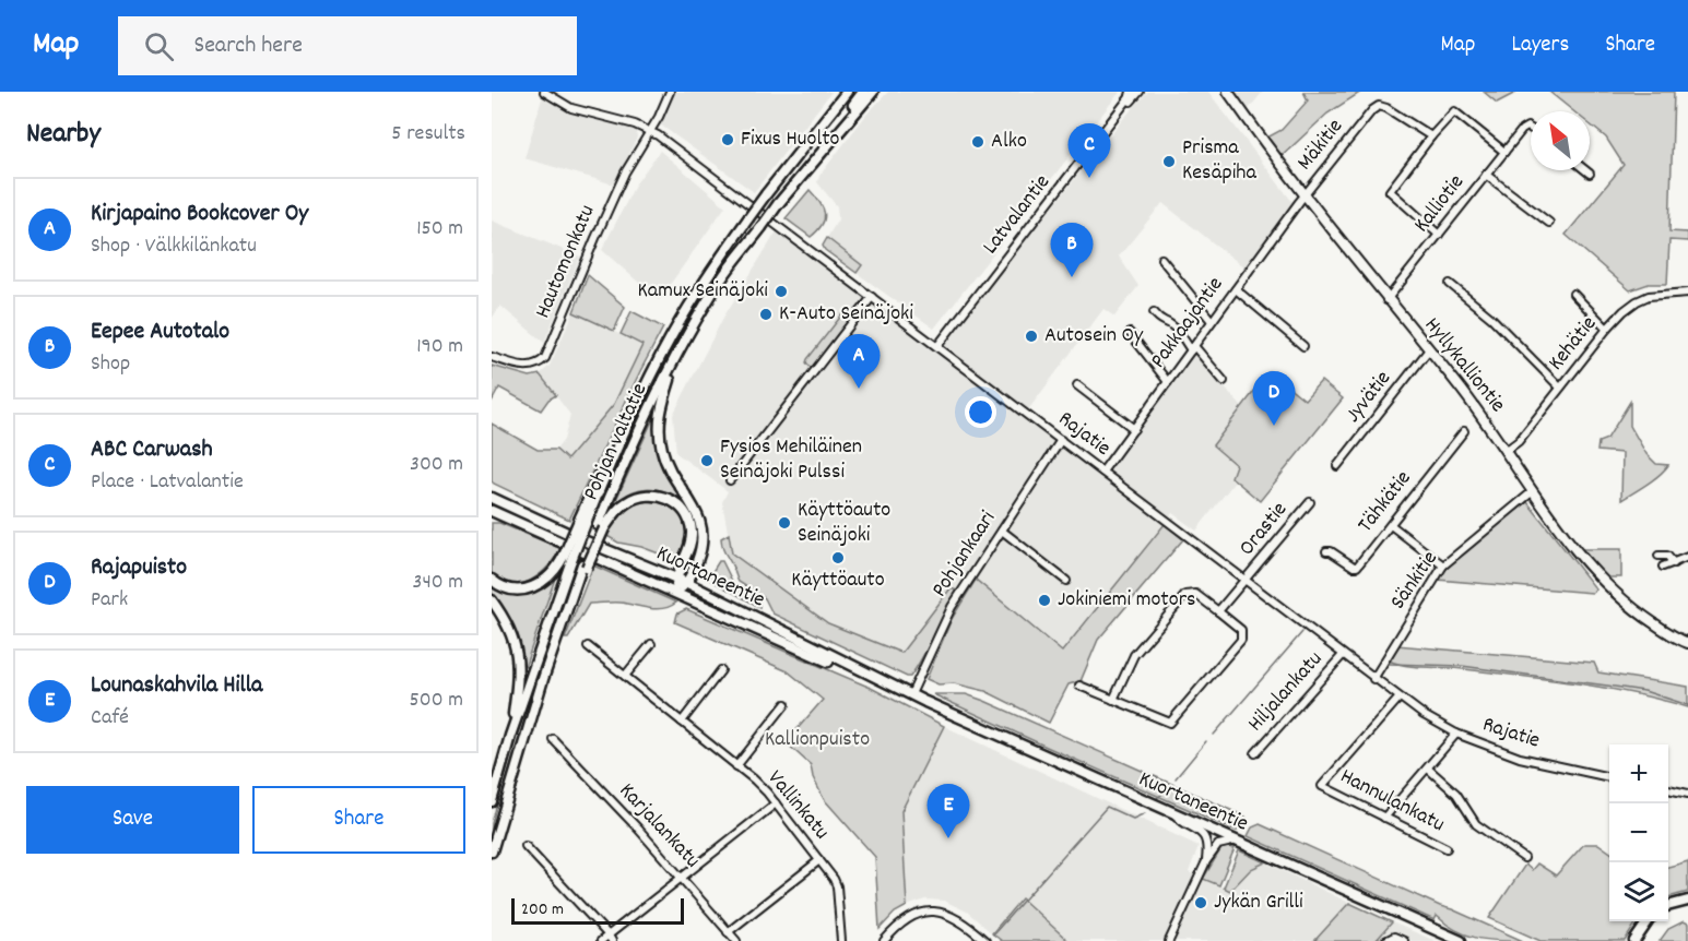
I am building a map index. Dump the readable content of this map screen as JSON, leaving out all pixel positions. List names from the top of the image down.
{
  "streets": {
    "highway": ["Pohjan valtatie", "Kuortaneentie"],
    "main road": ["Hyllykalliontie"],
    "street": [
      "Mäkitie",
      "Kalliotie",
      "Latvalantie",
      "Hautomonkatu",
      "Pakkaajantie",
      "Kehätie",
      "Jyvätie",
      "Rajatie",
      "Tähkätie",
      "Orastie",
      "Pohjankaari",
      "Sänkitie",
      "Hiljalankatu",
      "Hannulankatu",
      "Vallinkatu",
      "Karjalankatu"
    ]
  },
  "crossings": [
    ["Mäkitie", "Pakkaajantie"],
    ["Mäkitie", "Hyllykalliontie"],
    ["Kalliotie", "Hyllykalliontie"],
    ["Latvalantie", "Rajatie"],
    ["Hautomonkatu", "Rajatie"],
    ["Pakkaajantie", "Hyllykalliontie"],
    ["Pakkaajantie", "Rajatie"],
    ["Kehätie", "Hyllykalliontie"],
    ["Hyllykalliontie", "Jyvätie"],
    ["Hyllykalliontie", "Sänkitie"],
    ["Rajatie", "Orastie"],
    ["Rajatie", "Pohjankaari"],
    ["Rajatie", "Sänkitie"],
    ["Rajatie", "Hiljalankatu"],
    ["Rajatie", "Hannulankatu"],
    ["Pohjankaari", "Kuortaneentie"]
  ],
  "parks": ["Kallionpuisto"],
  "places": [
    "Fixus Huolto",
    "Alko",
    "Prisma Kesäpiha",
    "Kamux Seinäjoki",
    "K-Auto Seinäjoki",
    "Autosein Oy",
    "Fysios Mehiläinen Seinäjoki Pulssi",
    "Käyttöauto Seinäjoki",
    "Käyttöauto",
    "Jokiniemi motors",
    "Jykän Grilli"
  ],
  "scale_bar": "200 m",
  "north": "top left",
  "page": {
    "header": "Map",
    "search": "Search here",
    "nav": ["Map", "Layers", "Share"],
    "heading": ["Nearby", "5 results"],
    "pins": [
      "C",
      "B",
      "A",
      "D",
      "E"
    ],
    "list": [
      {
        "mark": "A",
        "name": "Kirjapaino Bookcover Oy",
        "note": "Shop · Välkkilänkatu",
        "value": "150 m"
      },
      {
        "mark": "B",
        "name": "Eepee Autotalo",
        "note": "Shop",
        "value": "190 m"
      },
      {
        "mark": "C",
        "name": "ABC Carwash",
        "note": "Place · Latvalantie",
        "value": "300 m"
      },
      {
        "mark": "D",
        "name": "Rajapuisto",
        "note": "Park",
        "value": "340 m"
      },
      {
        "mark": "E",
        "name": "Lounaskahvila Hilla",
        "note": "Café",
        "value": "500 m"
      }
    ],
    "map_buttons": ["+", "−"],
    "buttons": ["Save", "Share"],
    "scale": "200 m"
  }
}
